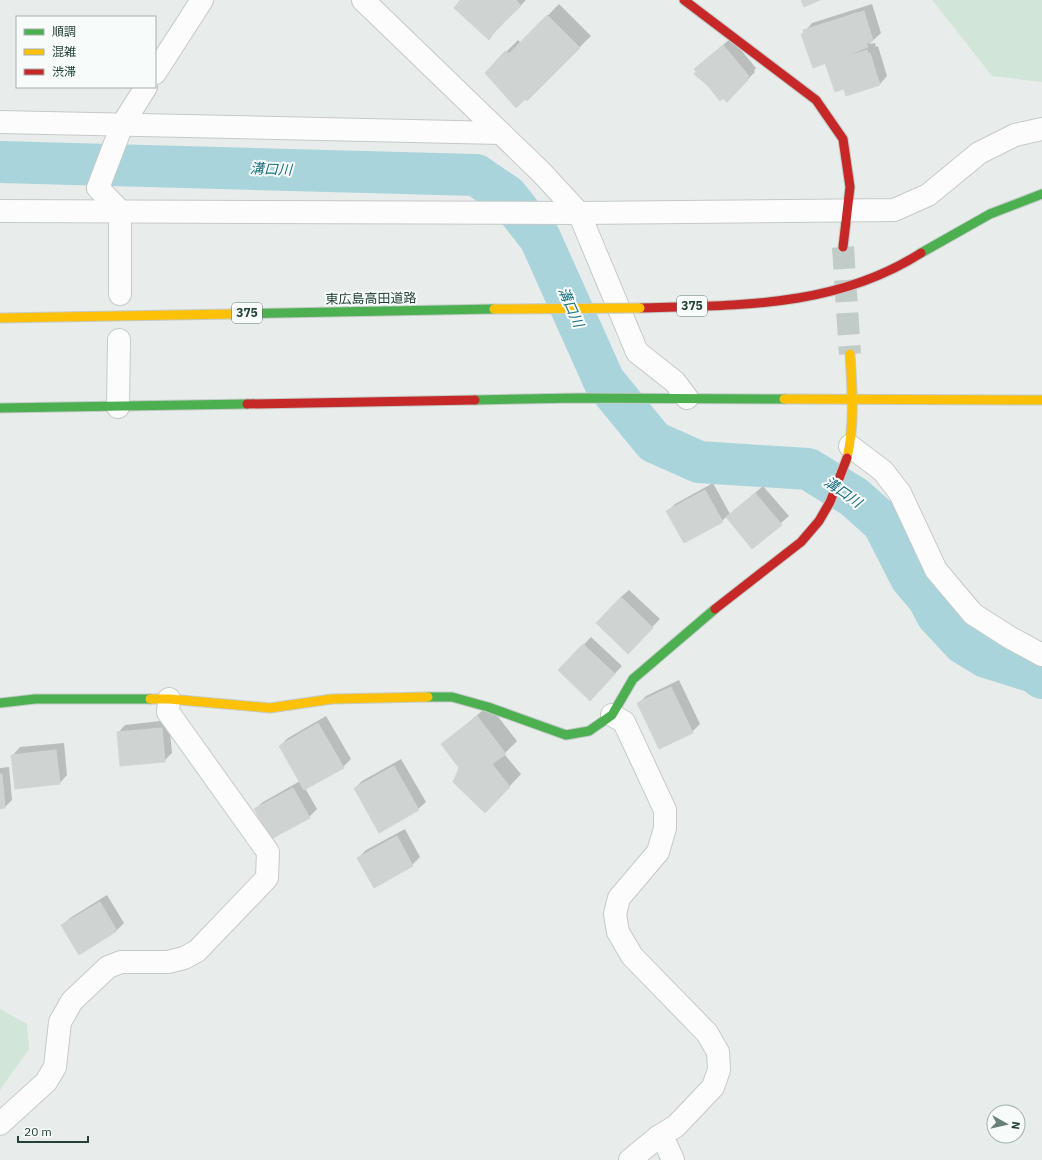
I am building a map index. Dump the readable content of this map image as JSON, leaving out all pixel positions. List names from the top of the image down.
{
  "streets": {
    "main road": ["東広島高田道路", "375"]
  },
  "water": ["溝口川"],
  "legend": ["順調", "混雑", "渋滞"],
  "scale_bar": "20 m",
  "north": "right"
}
